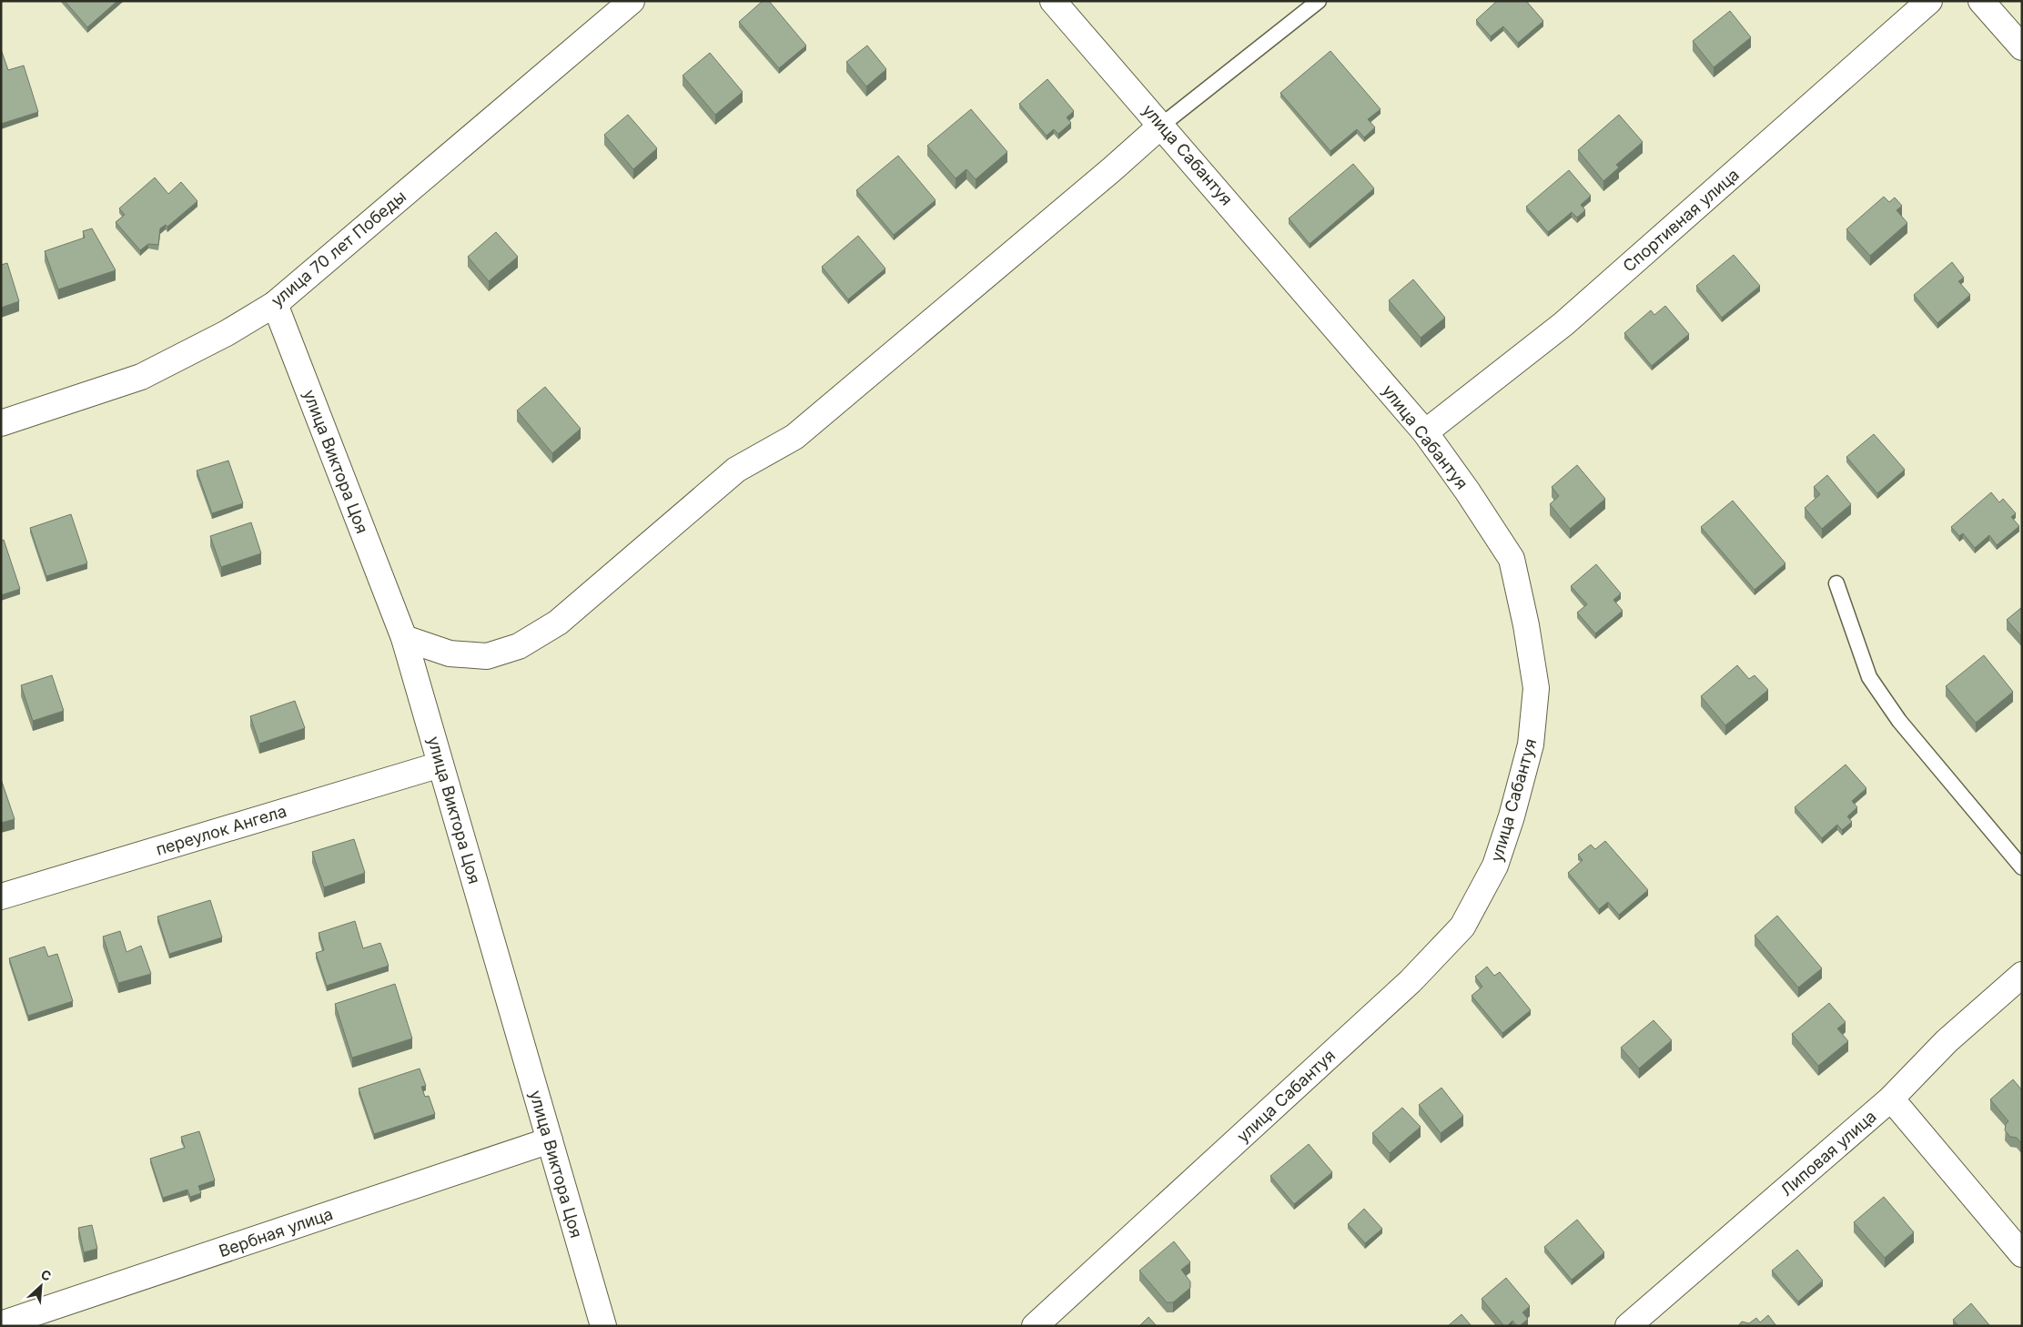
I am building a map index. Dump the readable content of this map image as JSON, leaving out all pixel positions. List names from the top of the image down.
{
  "streets": {
    "street": [
      "улица Сабантуя",
      "Спортивная улица",
      "улица 70 лет Победы",
      "улица Виктора Цоя",
      "переулок Ангела",
      "Липовая улица",
      "Вербная улица"
    ]
  },
  "crossings": [
    ["улица Сабантуя", "Спортивная улица"],
    ["улица 70 лет Победы", "улица Виктора Цоя"],
    ["улица Виктора Цоя", "переулок Ангела"],
    ["улица Виктора Цоя", "Вербная улица"]
  ],
  "north": "top right"
}
